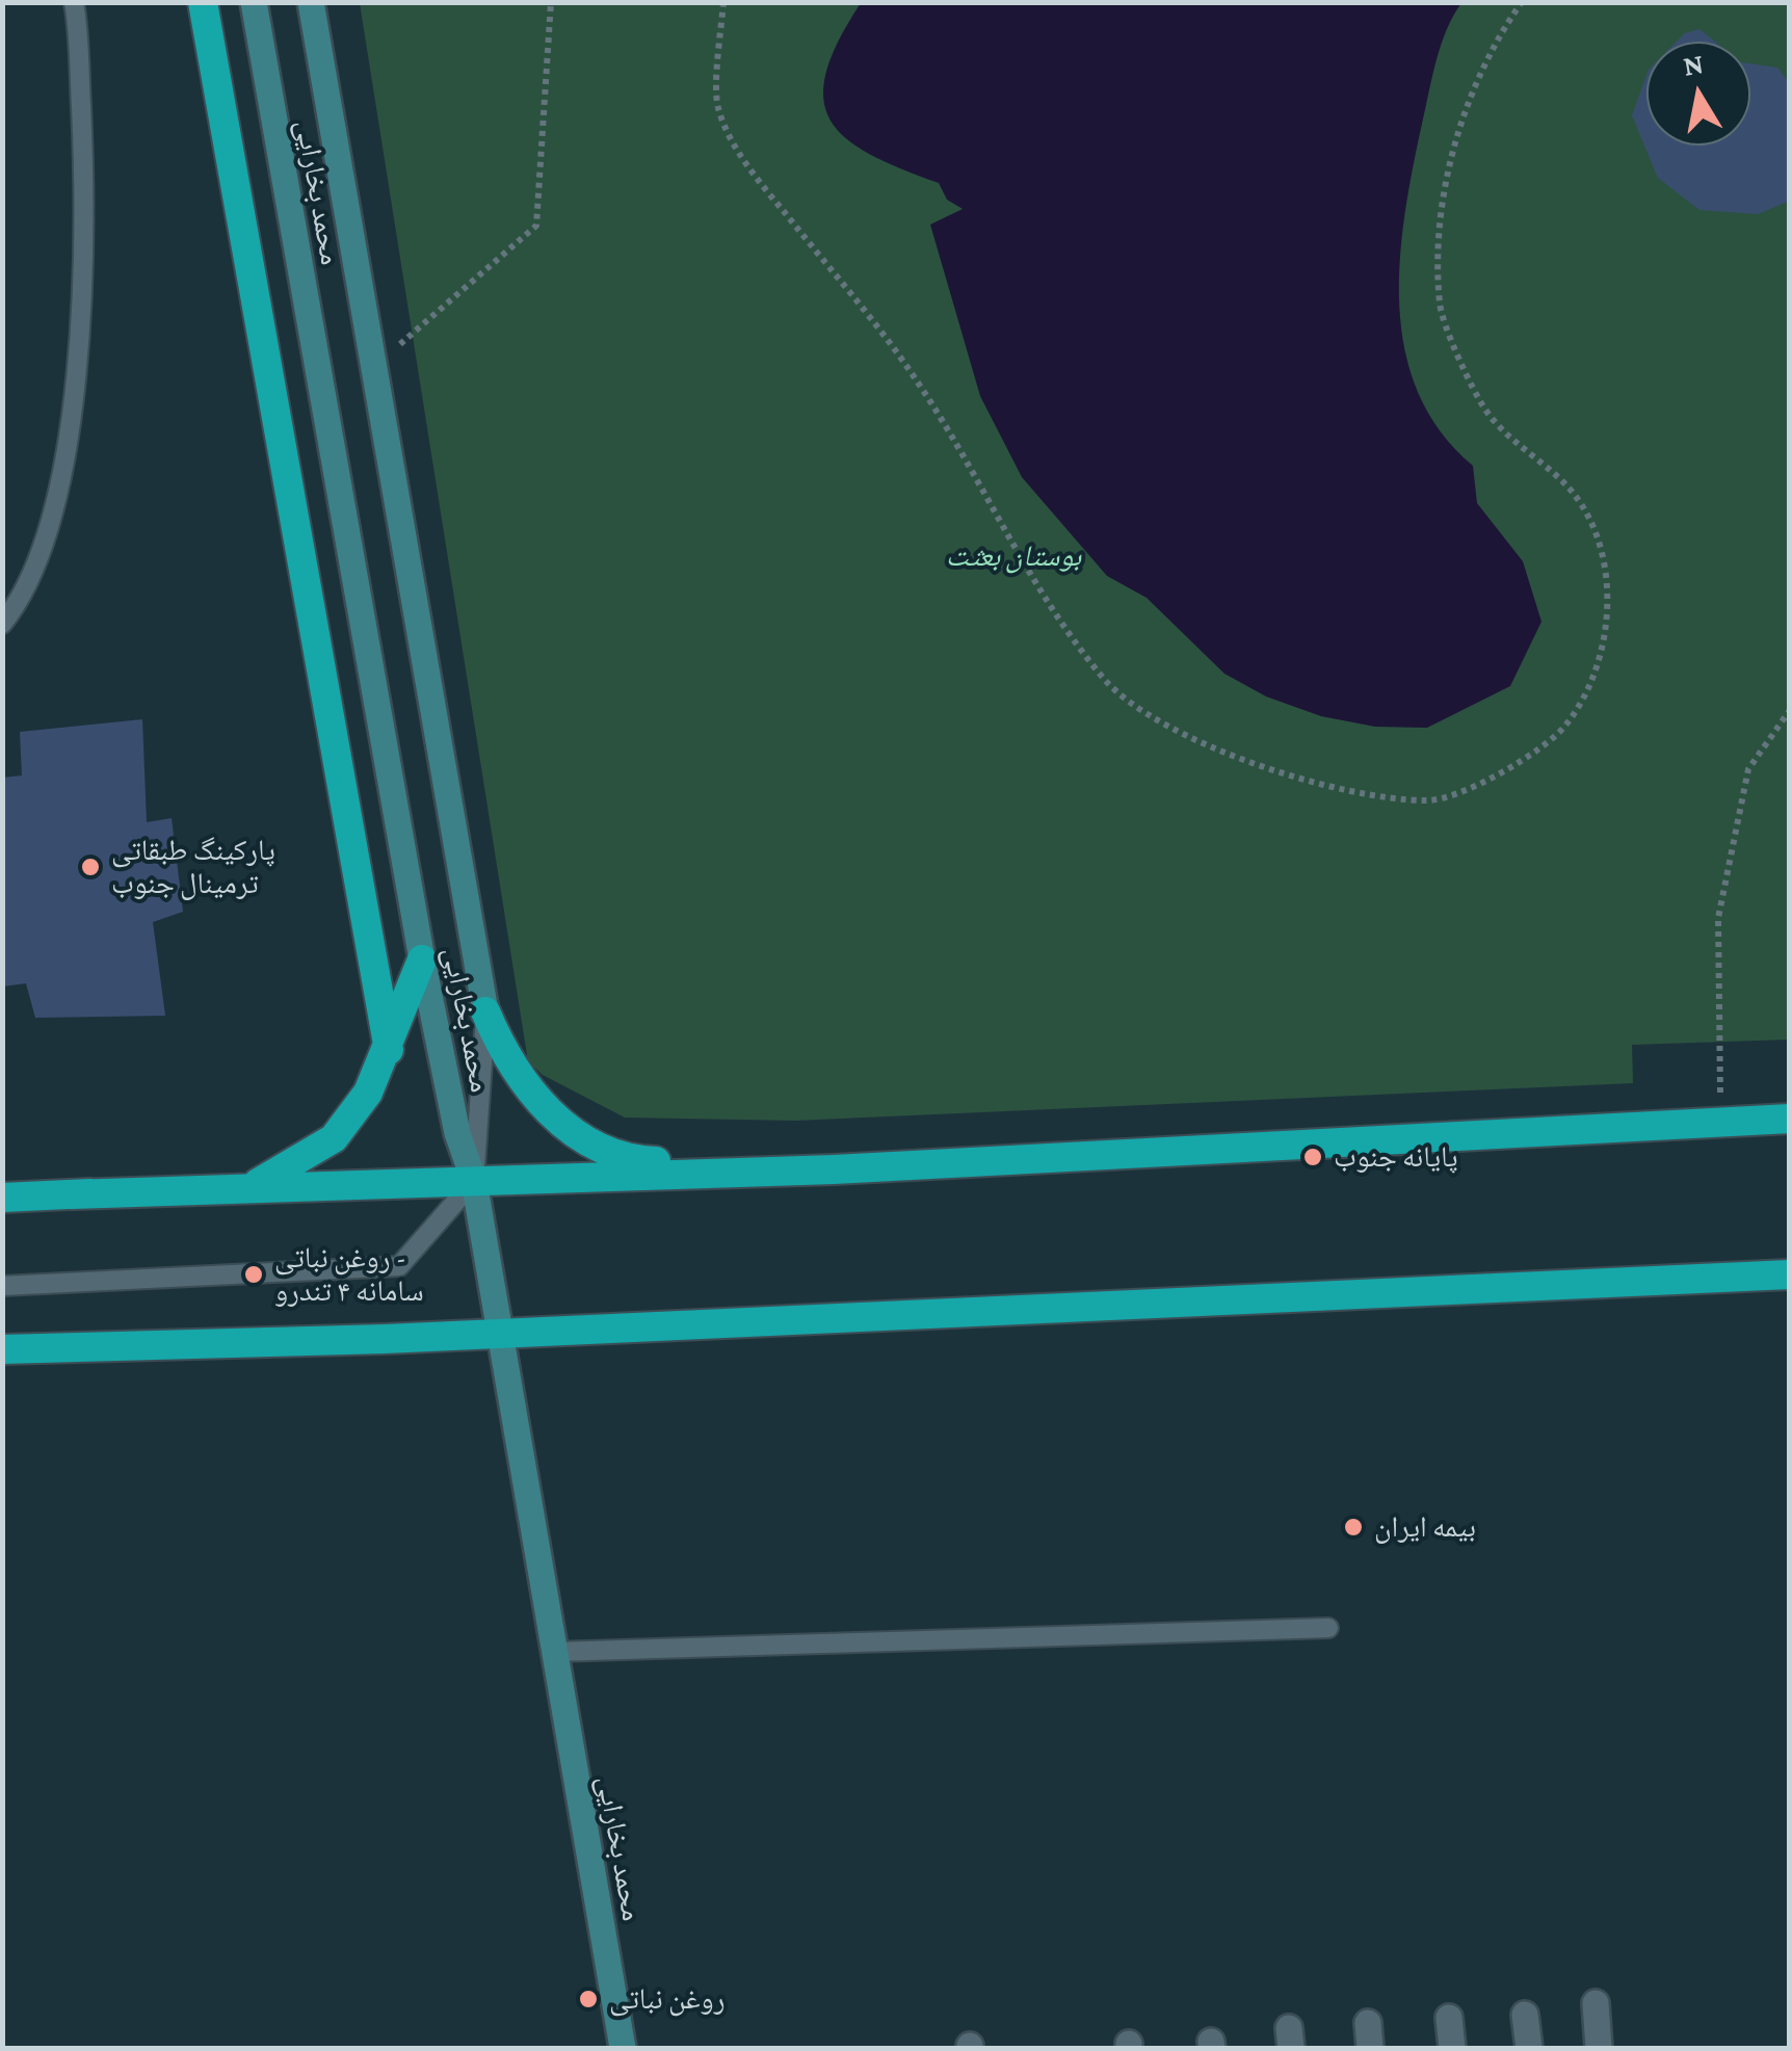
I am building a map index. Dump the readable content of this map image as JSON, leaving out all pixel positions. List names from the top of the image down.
{
  "streets": {
    "main road": ["محمد بخارایی"]
  },
  "parks": ["بوستان بعثت"],
  "places": [
    "پارکینگ طبقاتی ترمینال جنوب",
    "پایانه جنوب",
    "روغن نباتی - سامانه ۴ تندرو",
    "بیمه ایران",
    "روغن نباتی"
  ],
  "north": "top"
}
